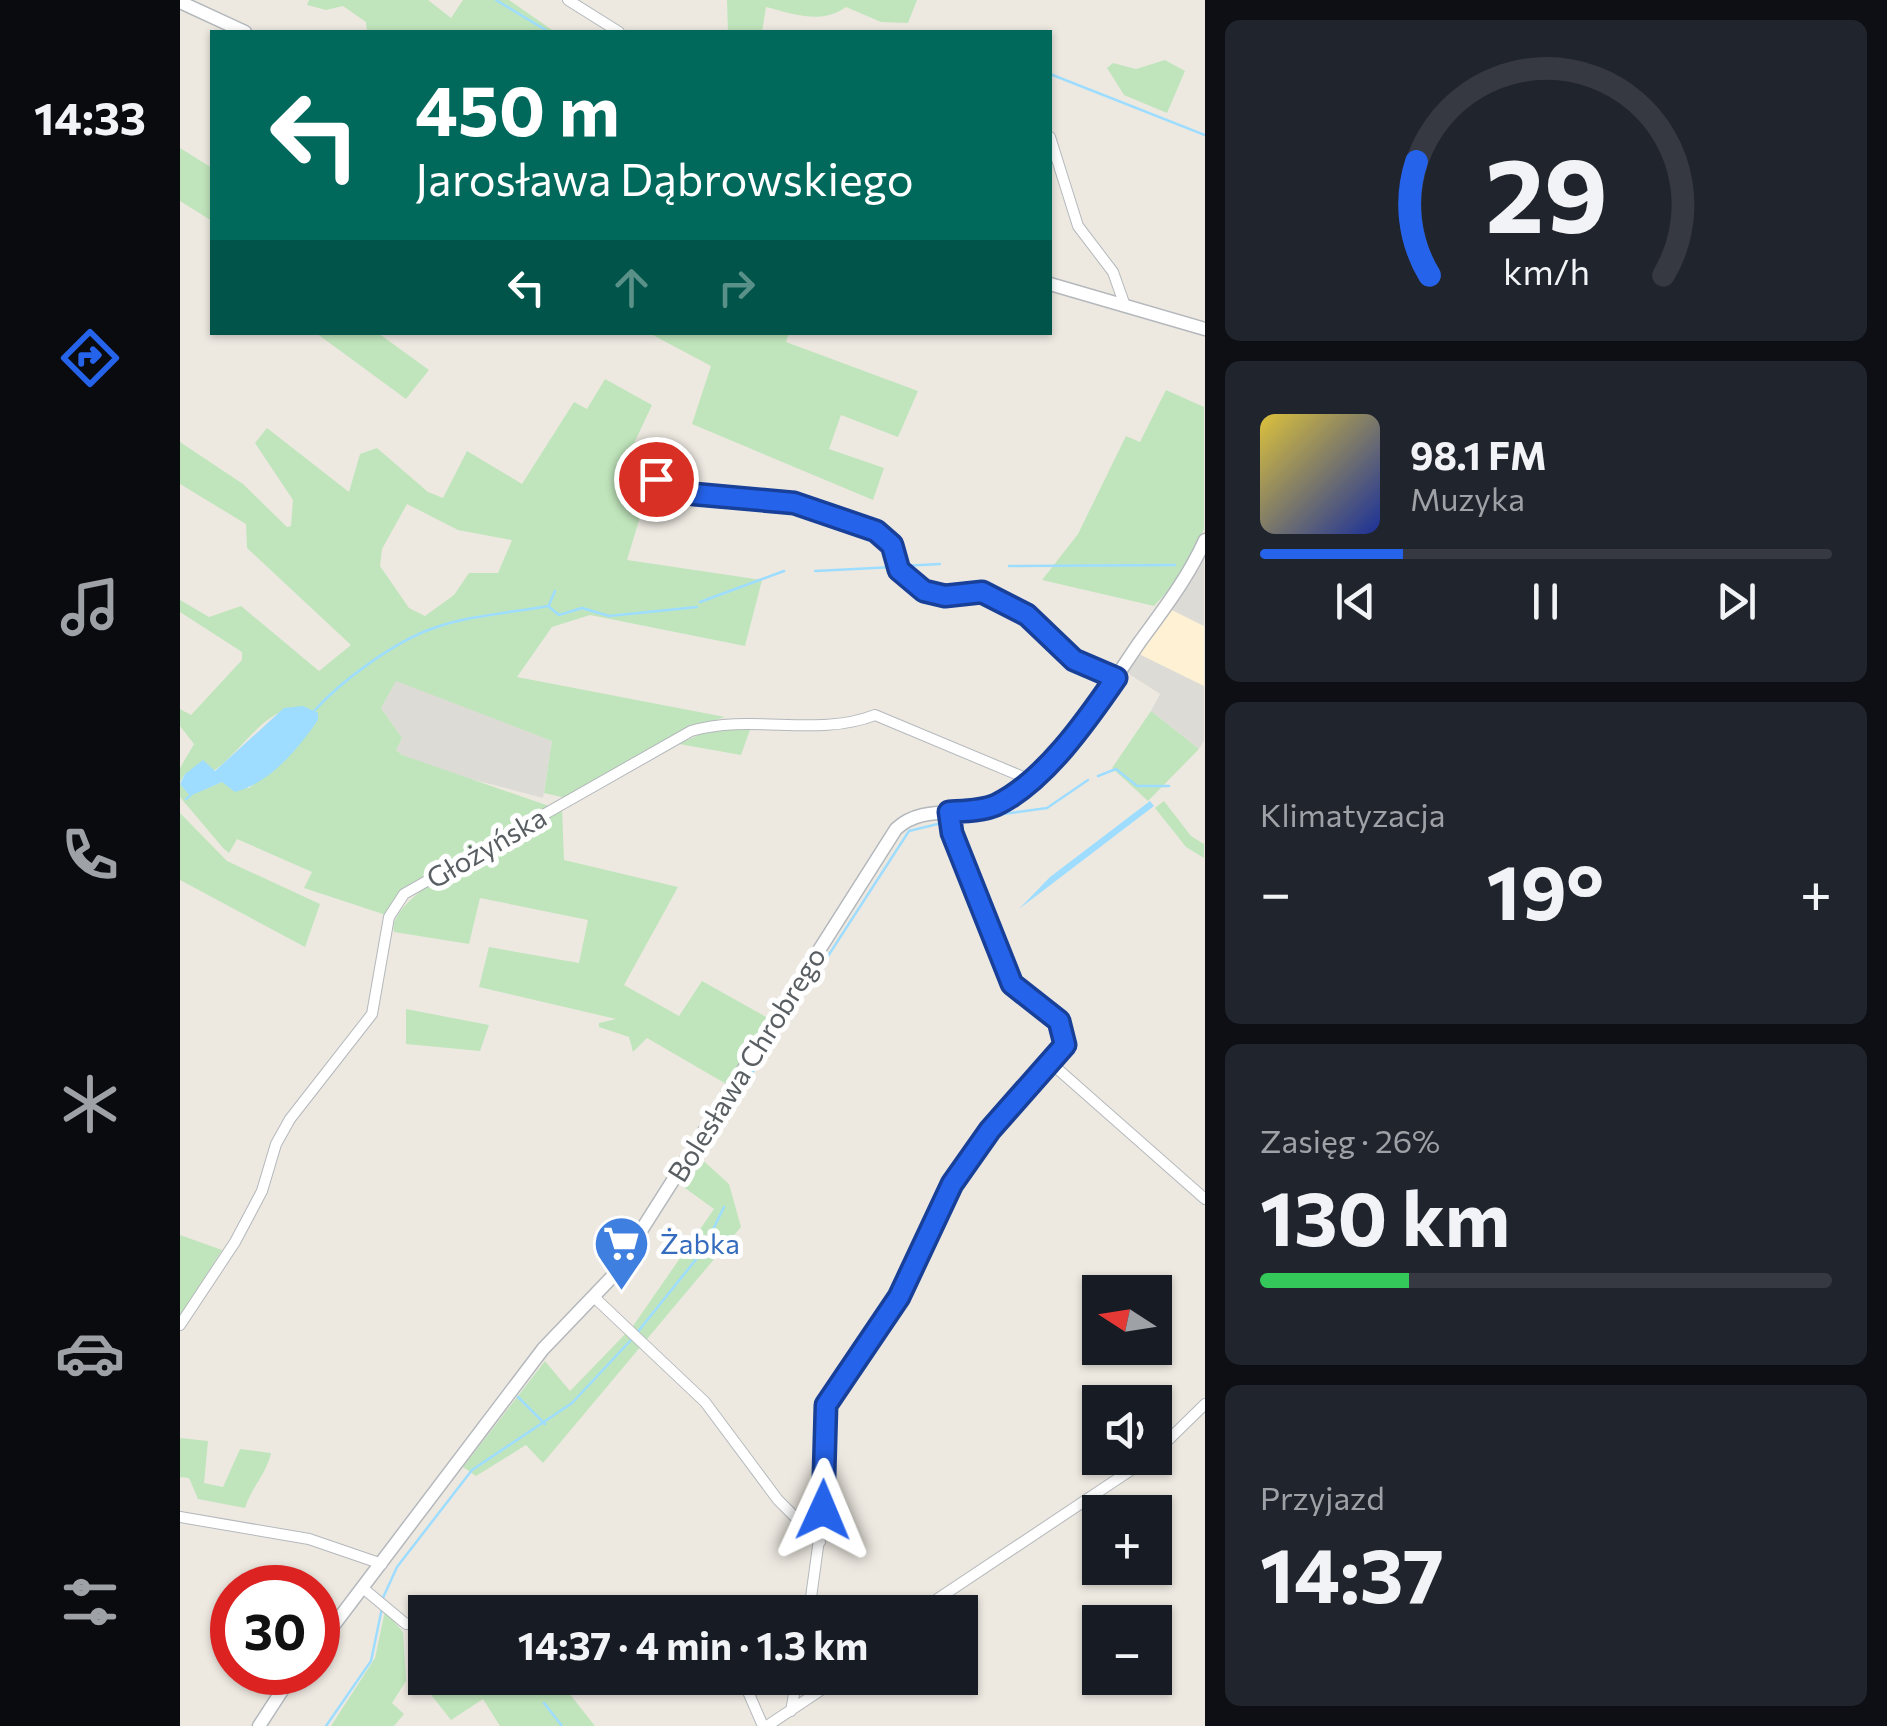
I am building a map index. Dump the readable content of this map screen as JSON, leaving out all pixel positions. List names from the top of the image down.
{
  "streets": {
    "street": ["Głożyńska", "Bolesława Chrobrego"]
  },
  "crossings": [
    ["Głożyńska", "Bolesława Chrobrego"]
  ],
  "places": {
    "supermarket": ["Żabka"]
  },
  "north": "left",
  "page": {
    "tabs": "14:33",
    "turn": ["450 m", "Jarosława Dąbrowskiego"],
    "song": ["98.1 FM", "Muzyka"],
    "tile": [
      "Klimatyzacja",
      ["Zasięg · 26%", "130 km"],
      ["Przyjazd", "14:37"]
    ],
    "heat": ["−", "19°", "+"],
    "map_buttons": ["+", "−"],
    "limit": "30",
    "trip": "14:37 · 4 min · 1.3 km",
    "gauge": ["29", "km/h"]
  }
}
